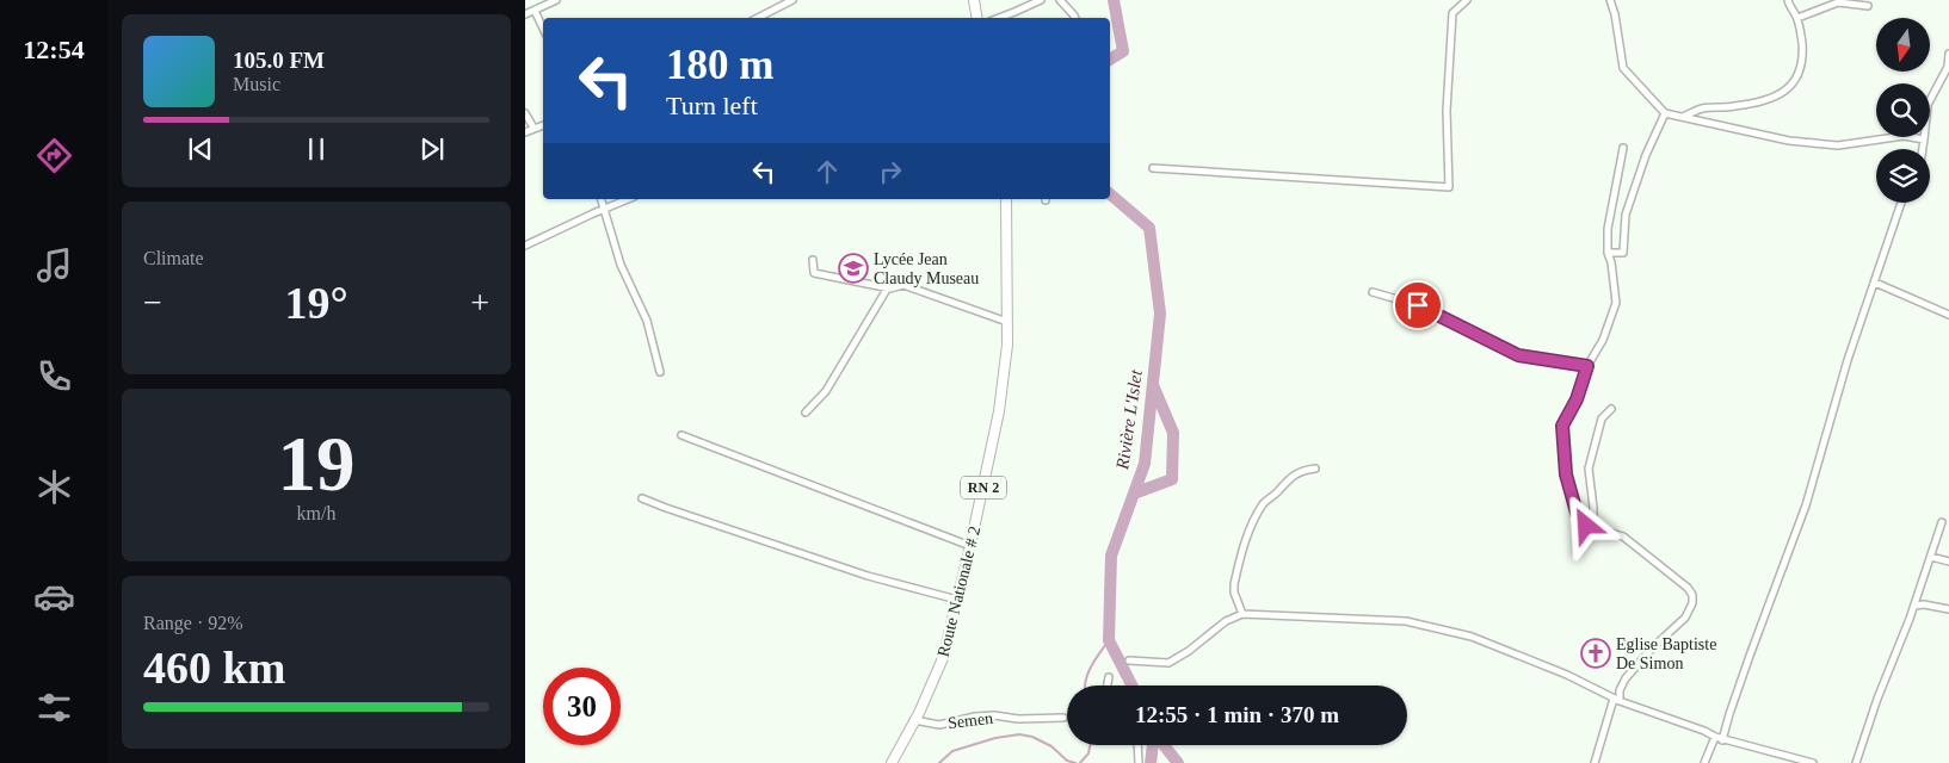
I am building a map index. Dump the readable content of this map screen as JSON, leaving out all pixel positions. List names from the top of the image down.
{
  "streets": {
    "main road": ["RN 2", "Route Nationale # 2"],
    "street": ["Semen"]
  },
  "crossings": [
    ["Route Nationale # 2", "Semen"]
  ],
  "water": ["Rivière L'Islet"],
  "places": {
    "school or university": ["Lycée Jean Claudy Museau"],
    "church": ["Eglise Baptiste De Simon"]
  },
  "north": "bottom",
  "page": {
    "tabs": "12:54",
    "turn": ["180 m", "Turn left"],
    "song": ["105.0 FM", "Music"],
    "tile": [
      "Climate",
      ["19", "km/h"],
      ["Range · 92%", "460 km"]
    ],
    "heat": ["−", "19°", "+"],
    "limit": "30",
    "trip": "12:55 · 1 min · 370 m"
  }
}
